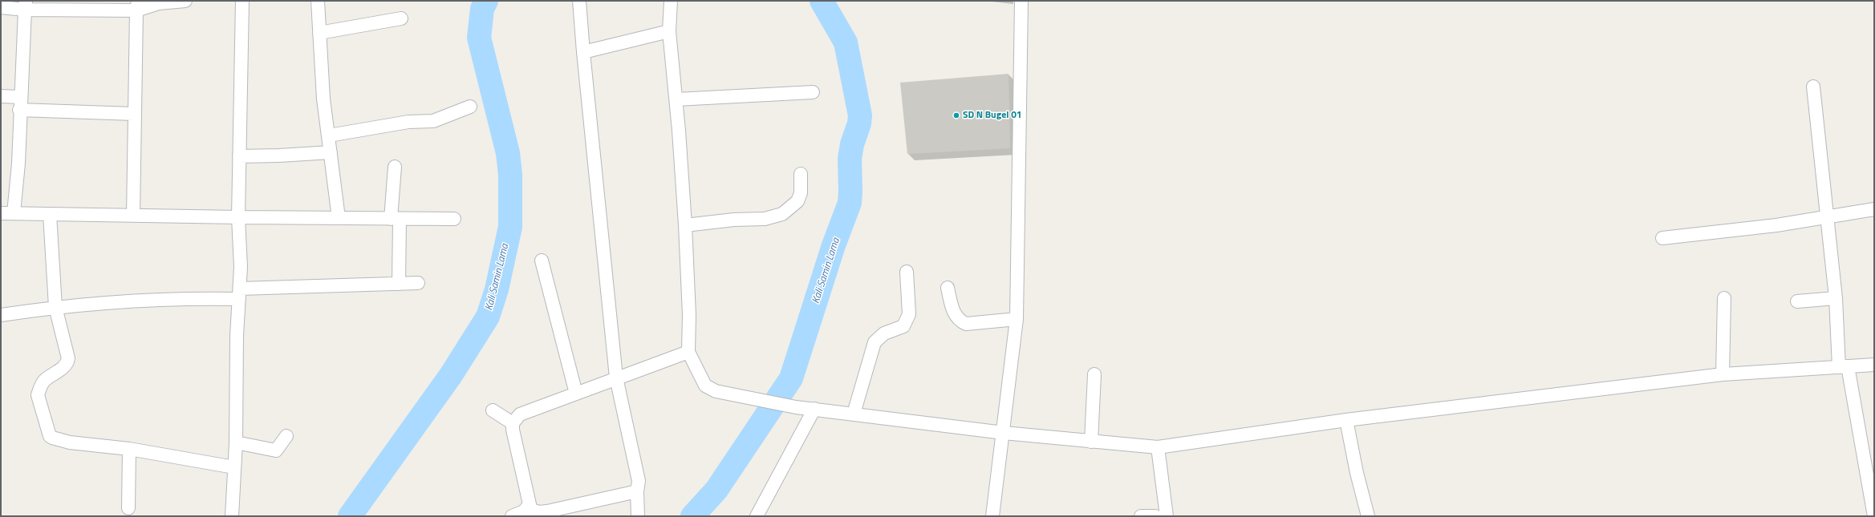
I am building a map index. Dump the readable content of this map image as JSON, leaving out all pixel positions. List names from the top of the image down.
{
  "water": ["Kali Samin Lama"],
  "places": ["SD N Bugel 01"]
}
